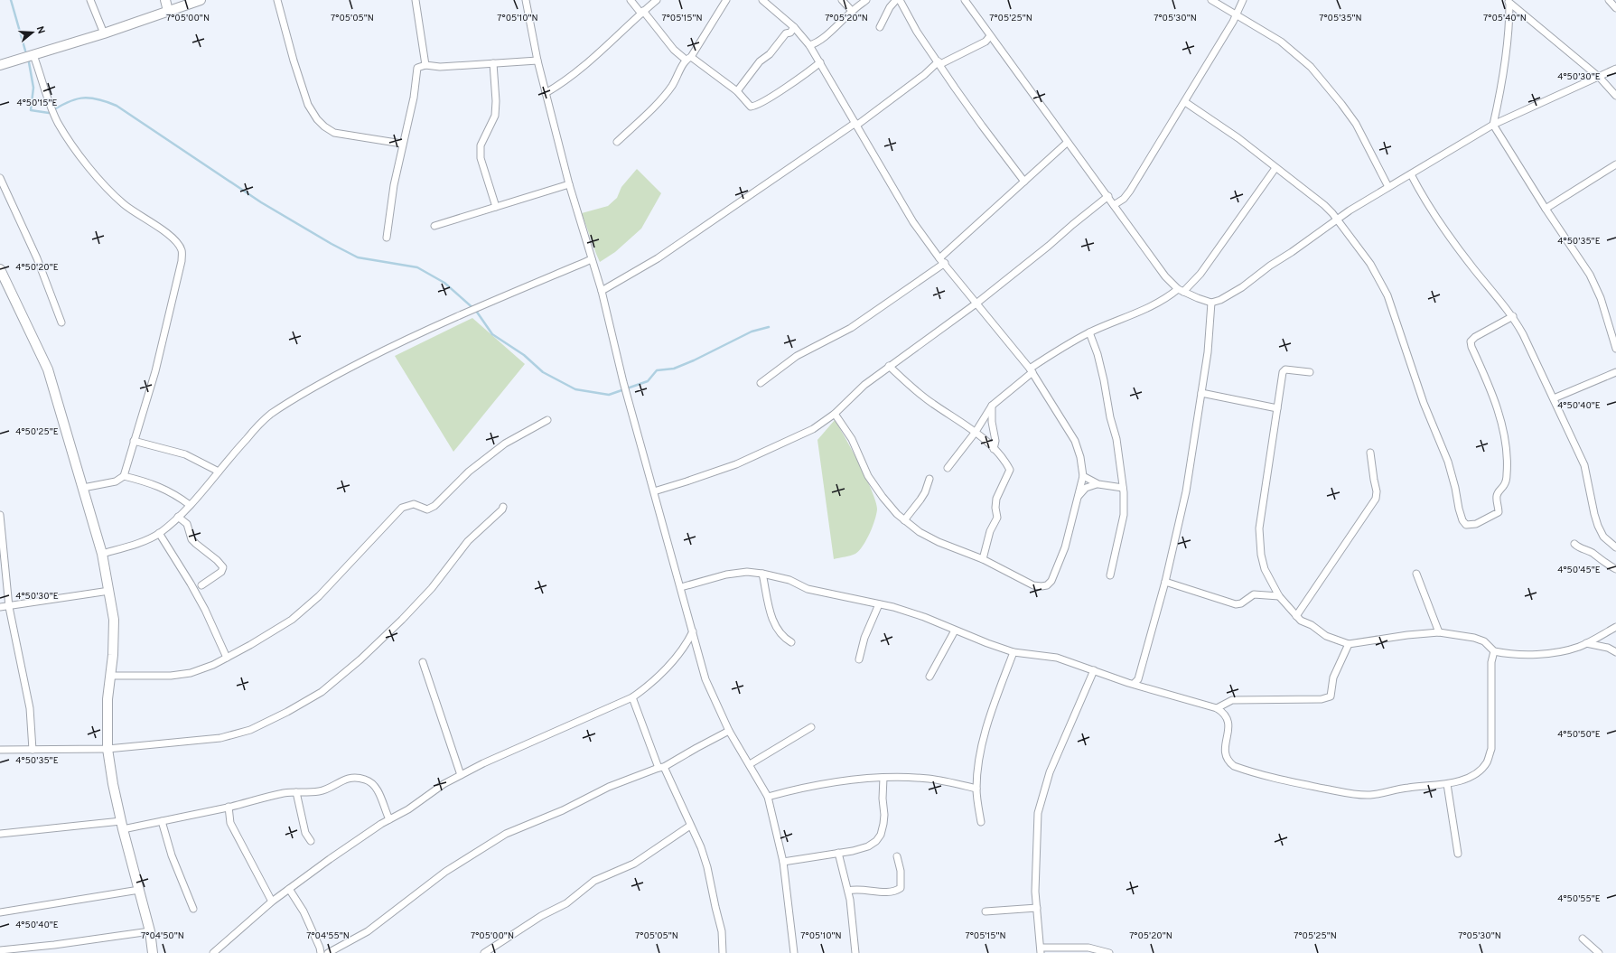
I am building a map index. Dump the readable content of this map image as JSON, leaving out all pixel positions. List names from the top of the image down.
{
  "north": "right",
  "coordinates": [
    "7°05'00\"N",
    "7°05'05\"N",
    "7°05'10\"N",
    "7°05'15\"N",
    "7°05'20\"N",
    "7°05'25\"N",
    "7°05'30\"N",
    "7°05'35\"N",
    "7°05'40\"N",
    "4°50'30\"E",
    "4°50'15\"E",
    "4°50'35\"E",
    "4°50'20\"E",
    "4°50'40\"E",
    "4°50'25\"E",
    "4°50'45\"E",
    "4°50'50\"E",
    "4°50'55\"E",
    "7°04'50\"N",
    "7°04'55\"N"
  ]
}
